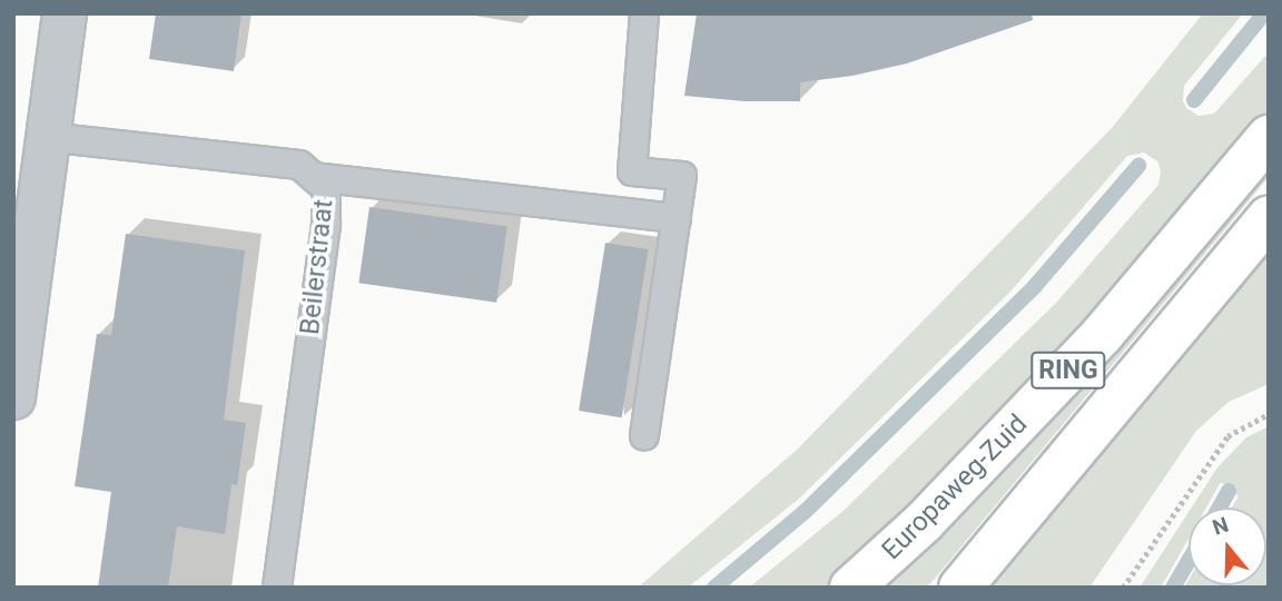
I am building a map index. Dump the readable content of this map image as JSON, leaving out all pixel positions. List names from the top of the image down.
{
  "streets": {
    "main road": ["RING", "Europaweg-Zuid"],
    "lane": ["Beilerstraat"]
  },
  "north": "top"
}
